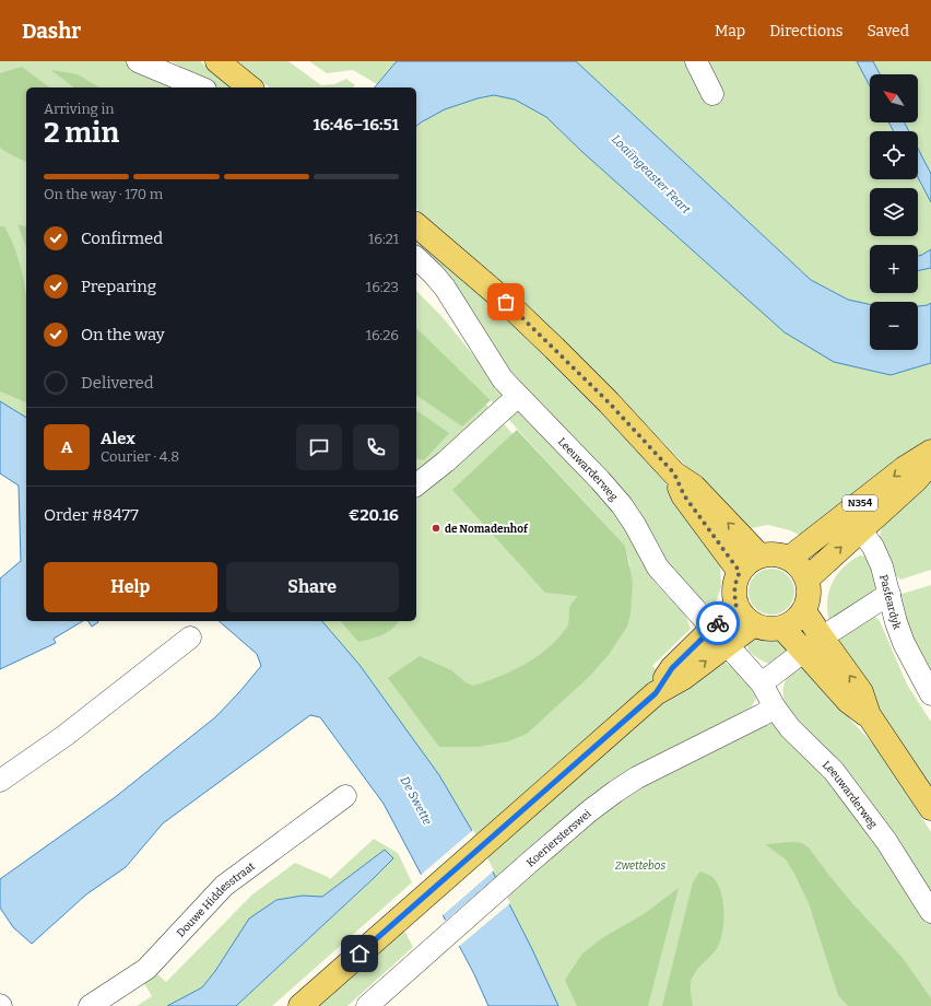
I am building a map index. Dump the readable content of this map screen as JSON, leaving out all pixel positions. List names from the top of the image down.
{
  "streets": {
    "main road": ["N354"],
    "street": [
      "Leeuwarderweg",
      "Pasfeardyk",
      "Koeriersterswei",
      "Douwe Hiddesstraat"
    ]
  },
  "crossings": [
    ["Leeuwarderweg", "Koeriersterswei"],
    ["N354", "Pasfeardyk"]
  ],
  "water": ["Loaiïngeaster Feart", "De Swette"],
  "parks": ["Zwettebos"],
  "places": ["de Nomadenhof"],
  "north": "top left",
  "page": {
    "header": "Dashr",
    "nav": ["Map", "Directions", "Saved"],
    "map_buttons": ["+", "−"],
    "heading": ["2 min", "Arriving in", "16:46–16:51"],
    "panel": [
      "Alex",
      "Courier · 4.8",
      "Order #8477",
      "€20.16"
    ],
    "bar": "On the way · 170 m",
    "list": [
      ["Confirmed", "16:21"],
      ["Preparing", "16:23"],
      ["On the way", "16:26"],
      "Delivered"
    ],
    "round": "A",
    "buttons": ["Help", "Share"]
  }
}
